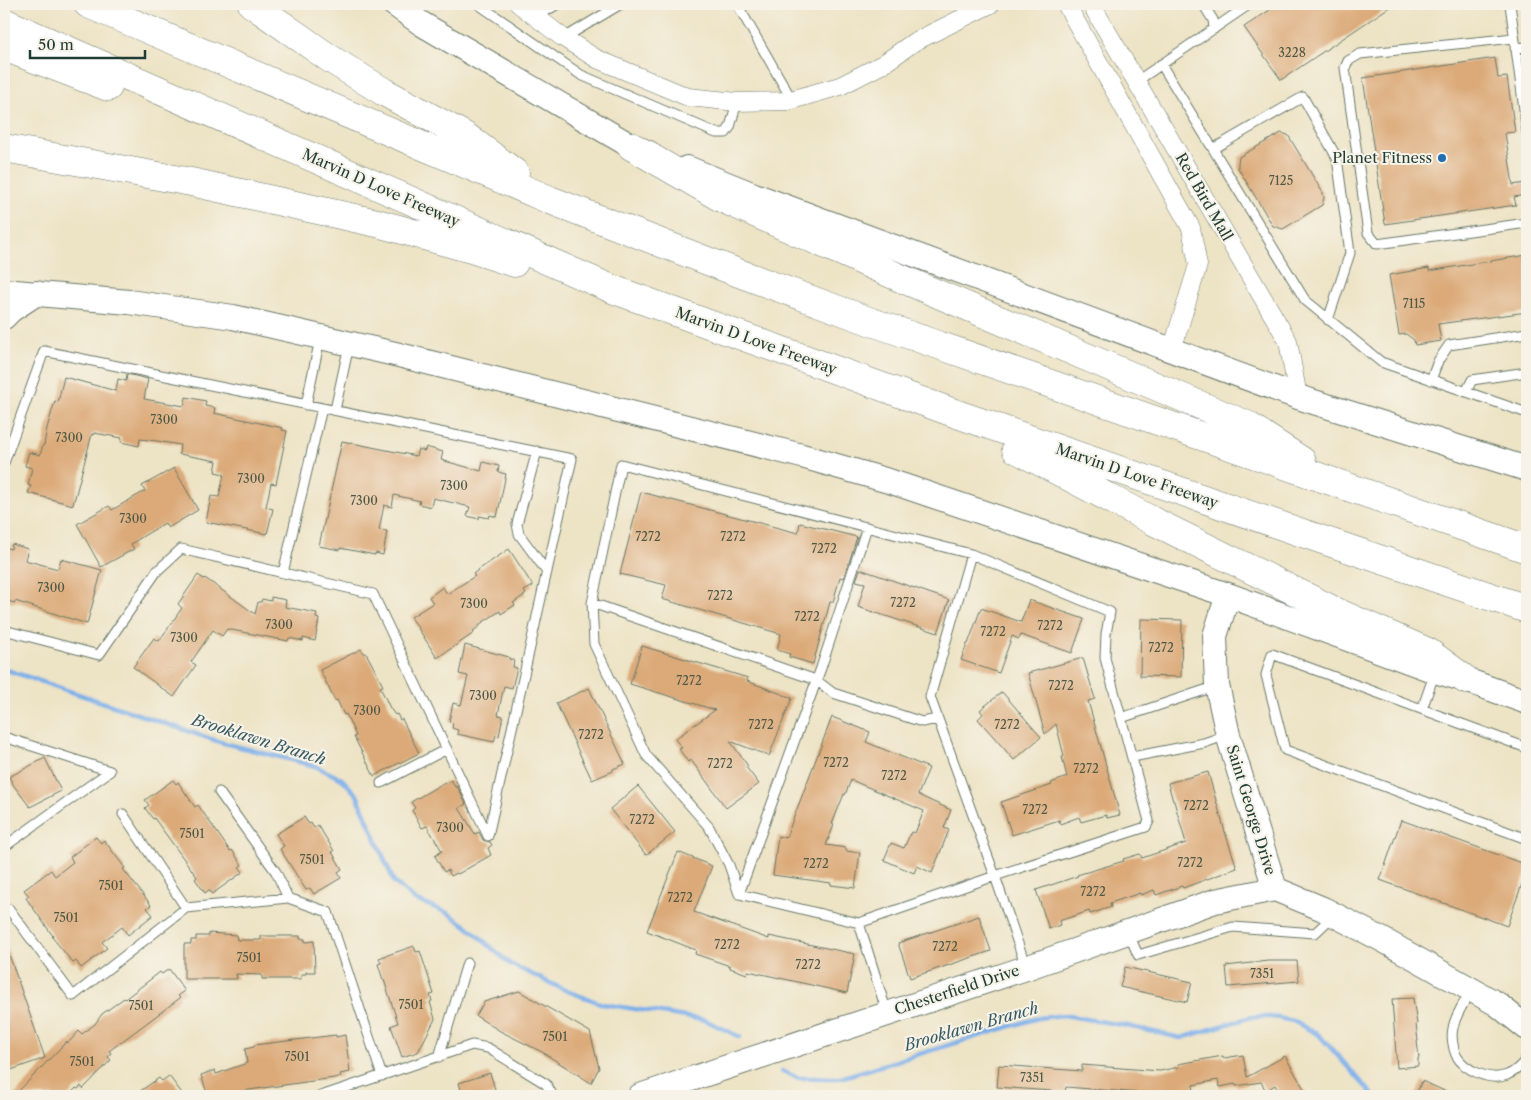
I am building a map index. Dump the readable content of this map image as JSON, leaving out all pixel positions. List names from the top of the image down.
{
  "streets": {
    "highway": ["Marvin D Love Freeway"],
    "main road": ["Saint George Drive", "Chesterfield Drive"],
    "street": ["Red Bird Mall"]
  },
  "crossings": [
    ["Saint George Drive", "Chesterfield Drive"]
  ],
  "water": ["Brooklawn Branch"],
  "places": ["Planet Fitness"],
  "house_numbers": [
    "3228",
    "7125",
    "7115",
    "7300",
    "7300",
    "7300",
    "7300",
    "7300",
    "7300",
    "7272",
    "7272",
    "7272",
    "7300",
    "7272",
    "7272",
    "7300",
    "7272",
    "7300",
    "7272",
    "7272",
    "7300",
    "7272",
    "7272",
    "7272",
    "7300",
    "7300",
    "7272",
    "7272",
    "7272",
    "7272",
    "7272",
    "7272",
    "7272",
    "7272",
    "7272",
    "7272",
    "7300",
    "7501",
    "7501",
    "7272",
    "7272",
    "7501",
    "7272",
    "7272",
    "7501",
    "7272",
    "7272",
    "7501",
    "7272",
    "7351",
    "7501",
    "7501",
    "7501",
    "7501",
    "7501",
    "7351"
  ],
  "scale_bar": "50 m"
}
